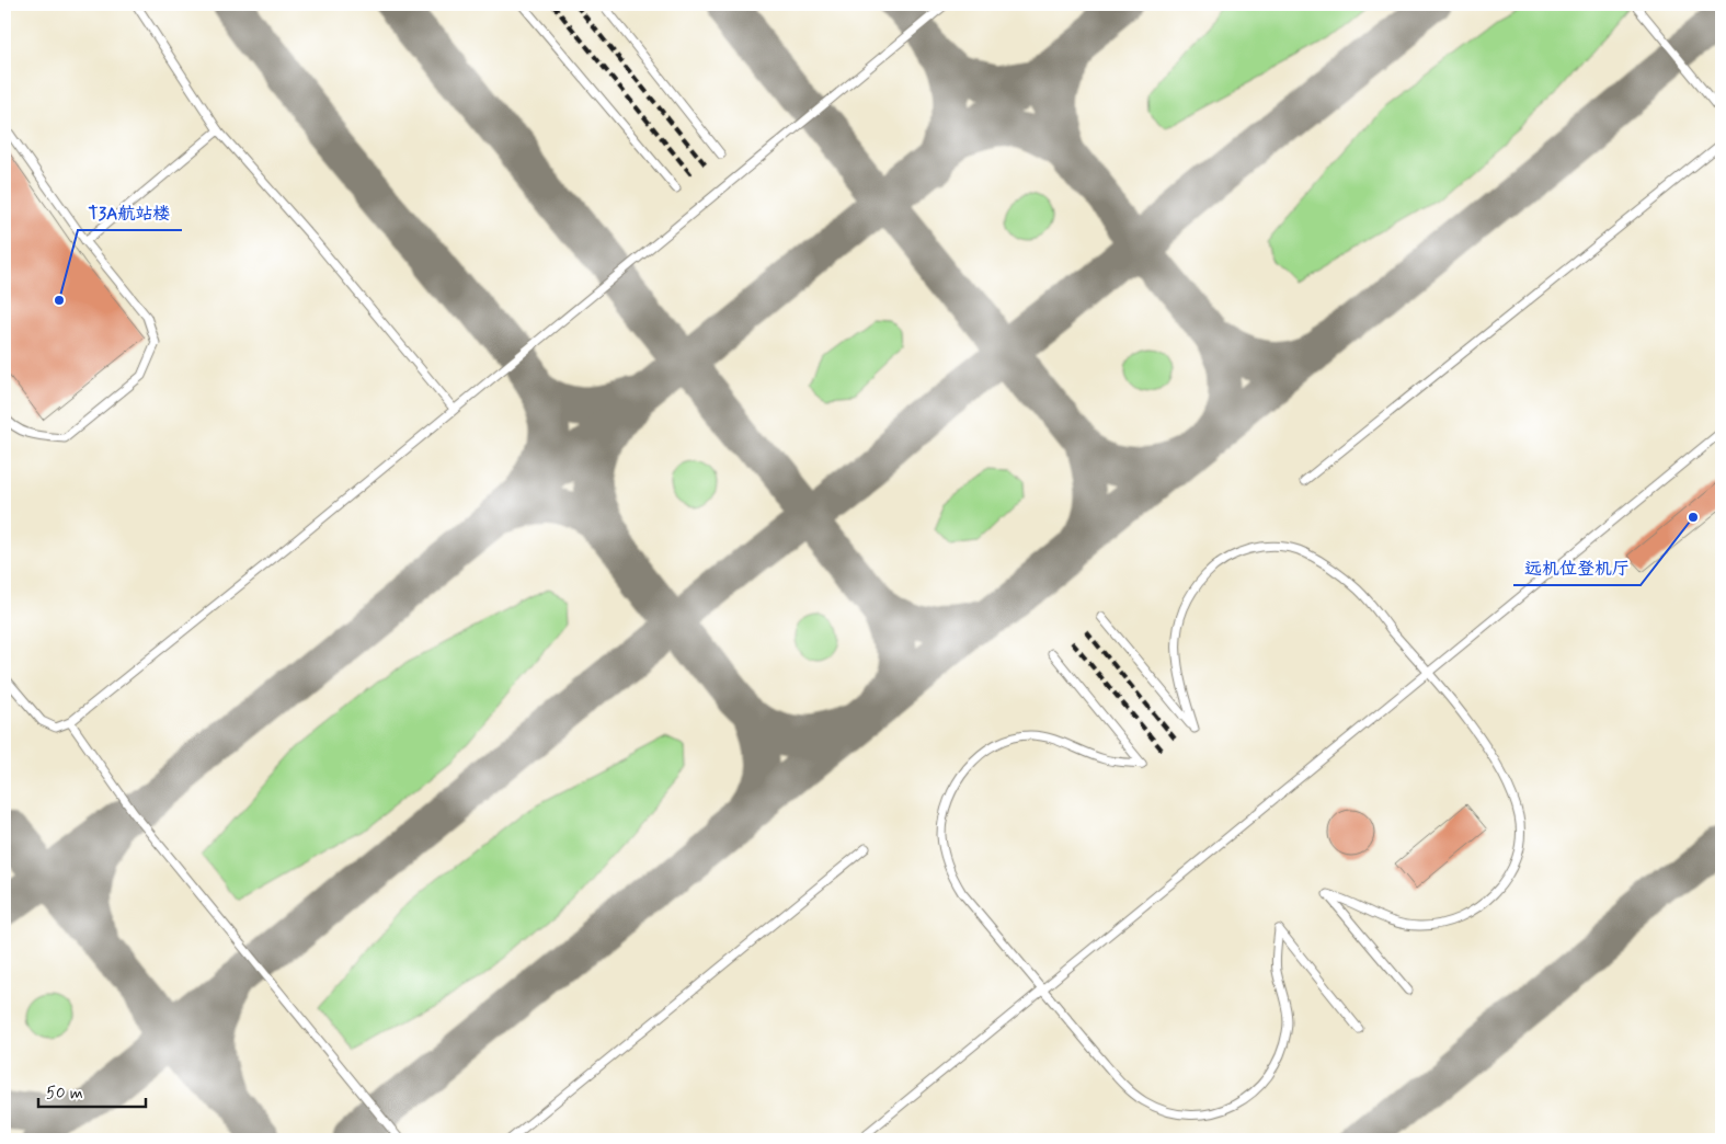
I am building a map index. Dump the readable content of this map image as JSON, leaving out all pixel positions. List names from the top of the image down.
{
  "places": ["T3A航站楼", "远机位登机厅"],
  "scale_bar": "50 m"
}
